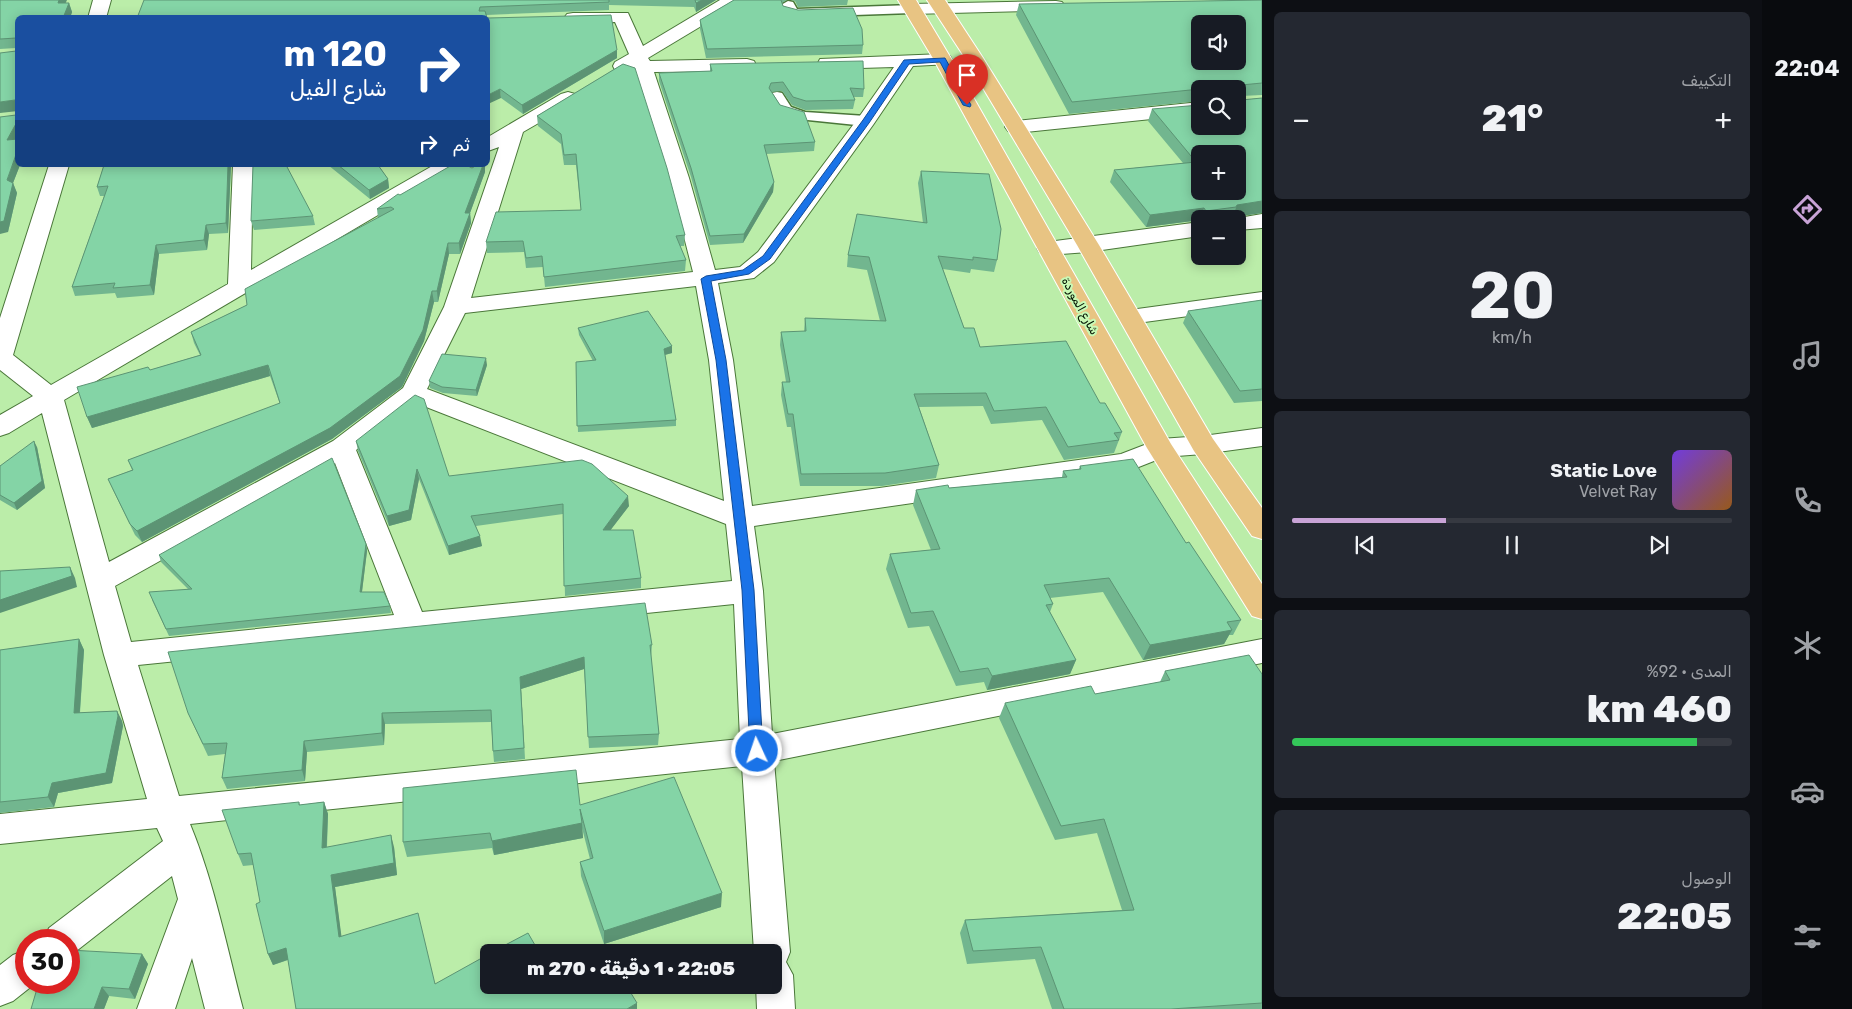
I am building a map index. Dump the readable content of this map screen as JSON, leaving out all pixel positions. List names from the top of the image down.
{
  "streets": {
    "main road": ["شارع الموردة"]
  },
  "page": {
    "tabs": "22:04",
    "tile": [
      "التكييف",
      ["20", "km/h"],
      ["المدى · 92%", "460 km"],
      ["الوصول", "22:05"]
    ],
    "map_buttons": ["+", "−"],
    "turn": ["120 m", "شارع الفيل"],
    "heat": ["−", "21°", "+"],
    "then": "ثم",
    "song": ["Static Love", "Velvet Ray"],
    "limit": "30",
    "trip": "22:05 · 1 دقيقة · 270 m"
  }
}
